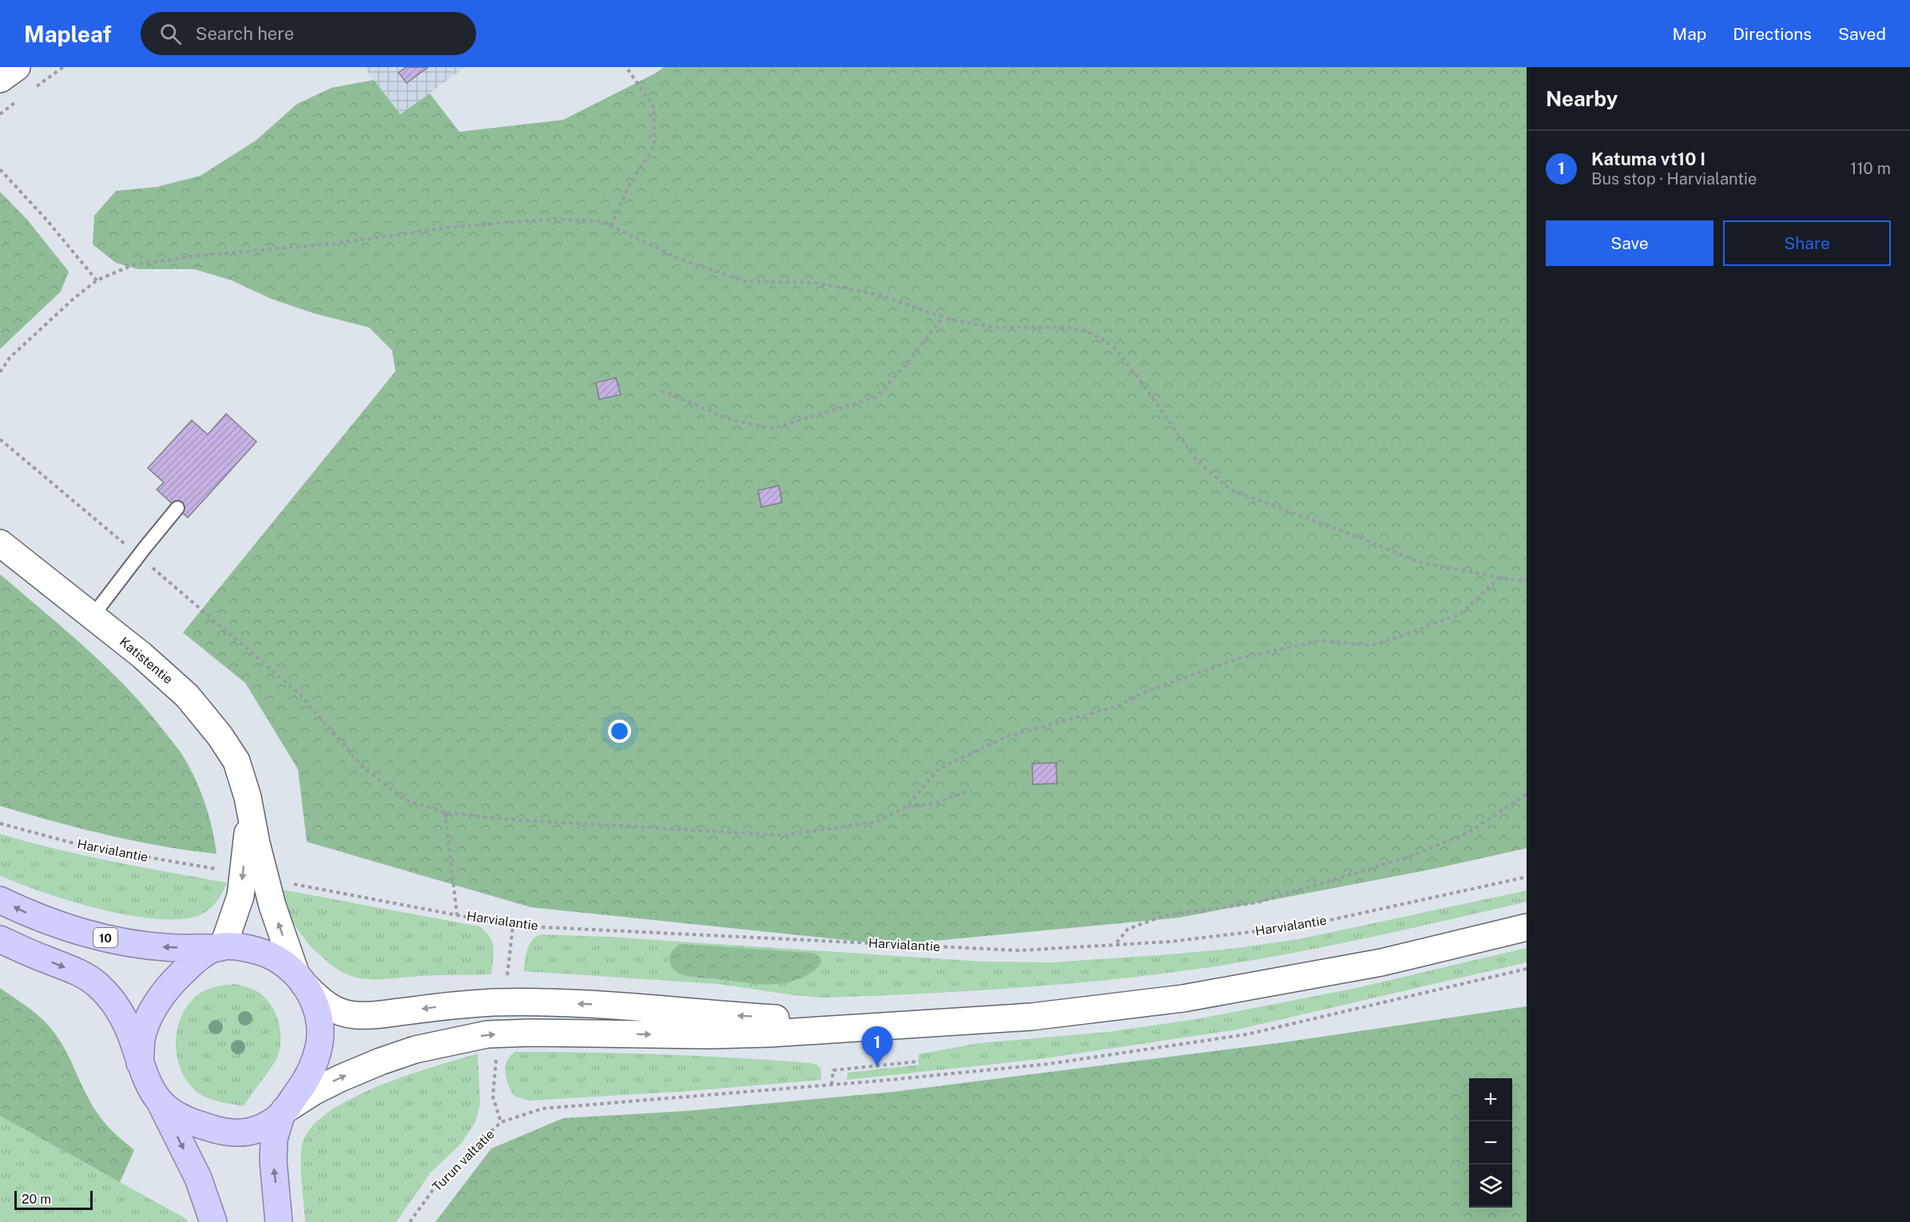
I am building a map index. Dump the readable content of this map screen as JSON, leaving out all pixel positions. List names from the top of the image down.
{
  "streets": {
    "highway": ["10"],
    "main road": ["Katistentie"],
    "path": ["Harvialantie", "Turun valtatie"]
  },
  "crossings": [
    ["Katistentie", "10"]
  ],
  "scale_bar": "20 m",
  "page": {
    "header": "Mapleaf",
    "search": "Search here",
    "nav": ["Map", "Directions", "Saved"],
    "heading": "Nearby",
    "list": [
      {
        "mark": "1",
        "name": "Katuma vt10 I",
        "note": "Bus stop · Harvialantie",
        "value": "110 m"
      }
    ],
    "buttons": ["Save", "Share"],
    "pins": "1",
    "map_buttons": ["+", "−"],
    "scale": "20 m"
  }
}
